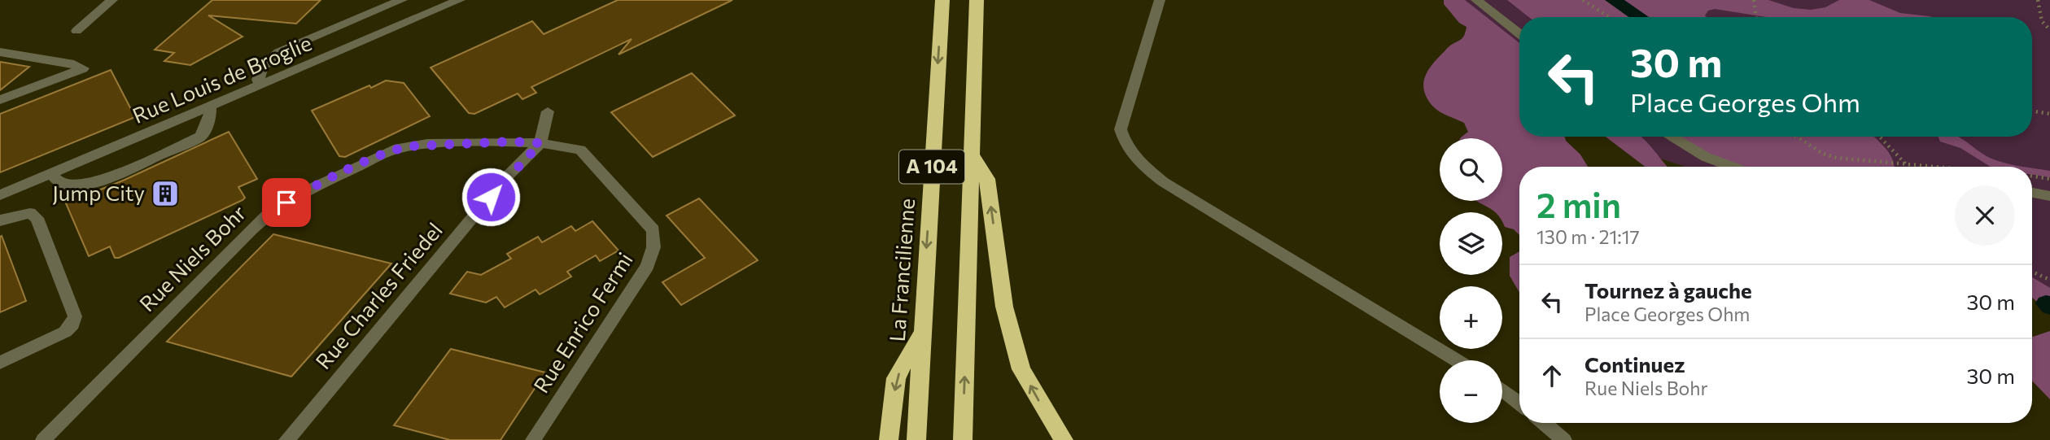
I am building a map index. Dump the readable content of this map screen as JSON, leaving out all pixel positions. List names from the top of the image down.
{
  "streets": {
    "highway": ["A 104", "La Francilienne"],
    "street": [
      "Rue Louis de Broglie",
      "Rue Niels Bohr",
      "Rue Charles Friedel",
      "Rue Enrico Fermi"
    ]
  },
  "crossings": [
    ["Rue Niels Bohr", "Rue Charles Friedel"],
    ["Rue Niels Bohr", "Rue Enrico Fermi"]
  ],
  "places": {
    "building": ["Jump City"]
  },
  "page": {
    "turn": ["30 m", "Place Georges Ohm"],
    "map_buttons": ["+", "−"],
    "heading": ["2 min", "130 m · 21:17"],
    "list": [
      {
        "name": "Tournez à gauche",
        "note": "Place Georges Ohm",
        "value": "30 m"
      },
      {
        "name": "Continuez",
        "note": "Rue Niels Bohr",
        "value": "30 m"
      }
    ]
  }
}
